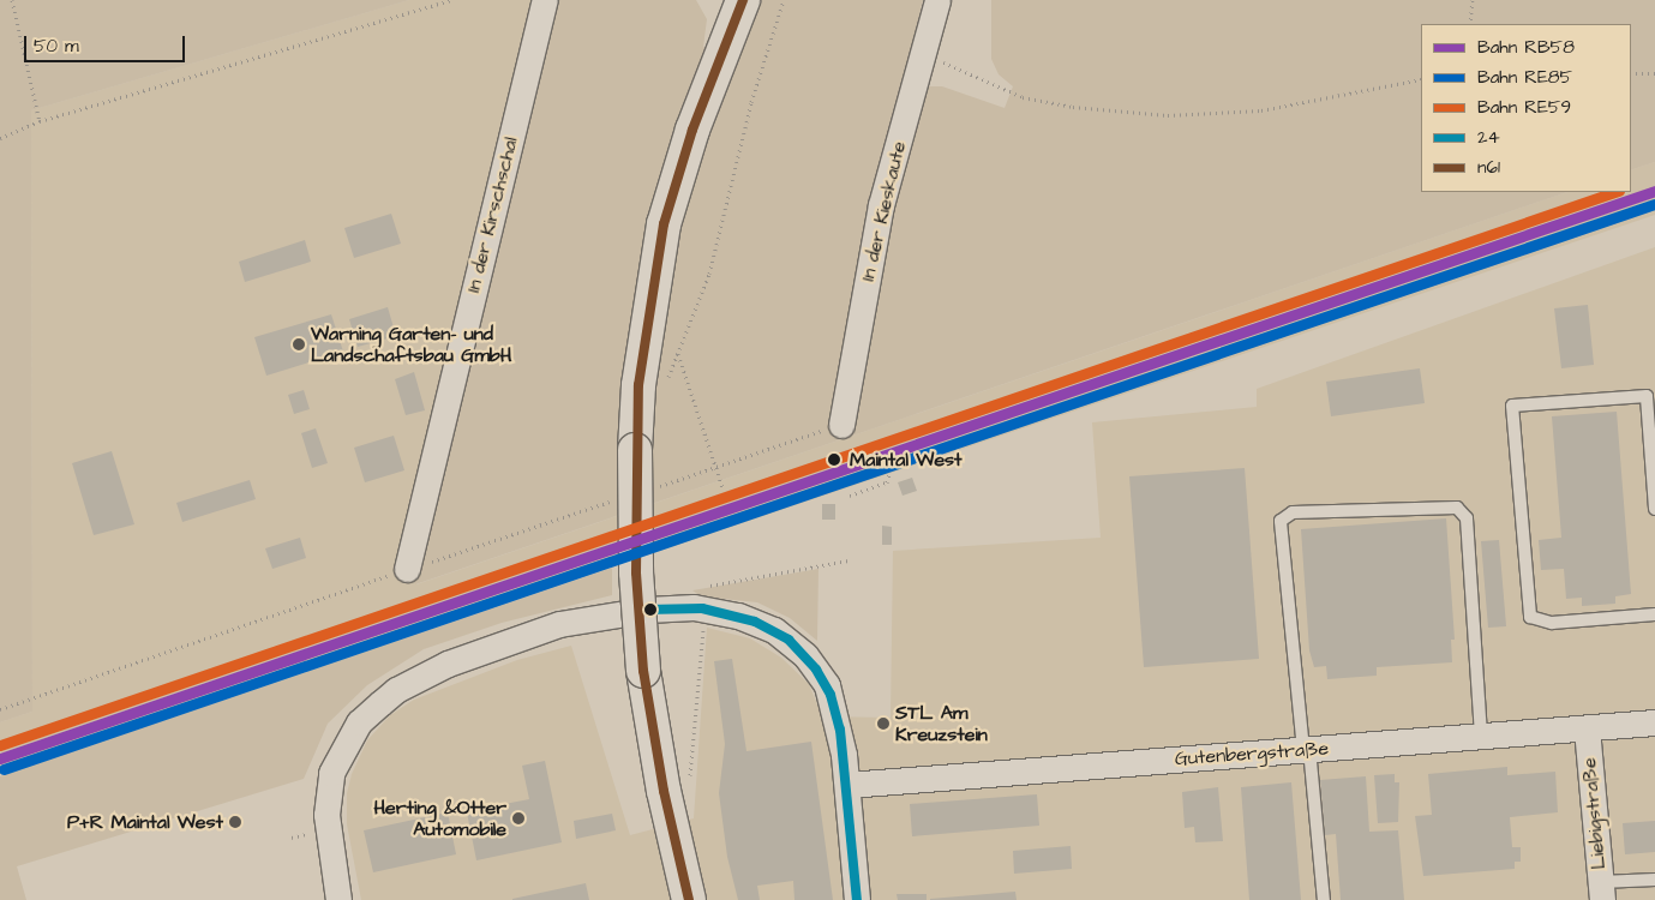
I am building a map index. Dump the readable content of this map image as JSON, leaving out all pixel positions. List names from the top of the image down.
{
  "streets": {
    "street": [
      "In der Kieskaute",
      "In der Kirschschal",
      "Gutenbergstraße",
      "Liebigstraße"
    ]
  },
  "crossings": [
    ["Gutenbergstraße", "Liebigstraße"]
  ],
  "places": [
    "Warning Garten- und Landschaftsbau GmbH",
    "Maintal West",
    "STL Am Kreuzstein",
    "Herting &Otter Automobile",
    "P+R Maintal West"
  ],
  "lines": [
    "transit line n61",
    "rail line RB58",
    "rail line RE59",
    "rail line RE85",
    "transit line 24"
  ],
  "legend": [
    "Bahn RB58",
    "Bahn RE85",
    "Bahn RE59",
    "24",
    "n61"
  ],
  "scale_bar": "50 m"
}
